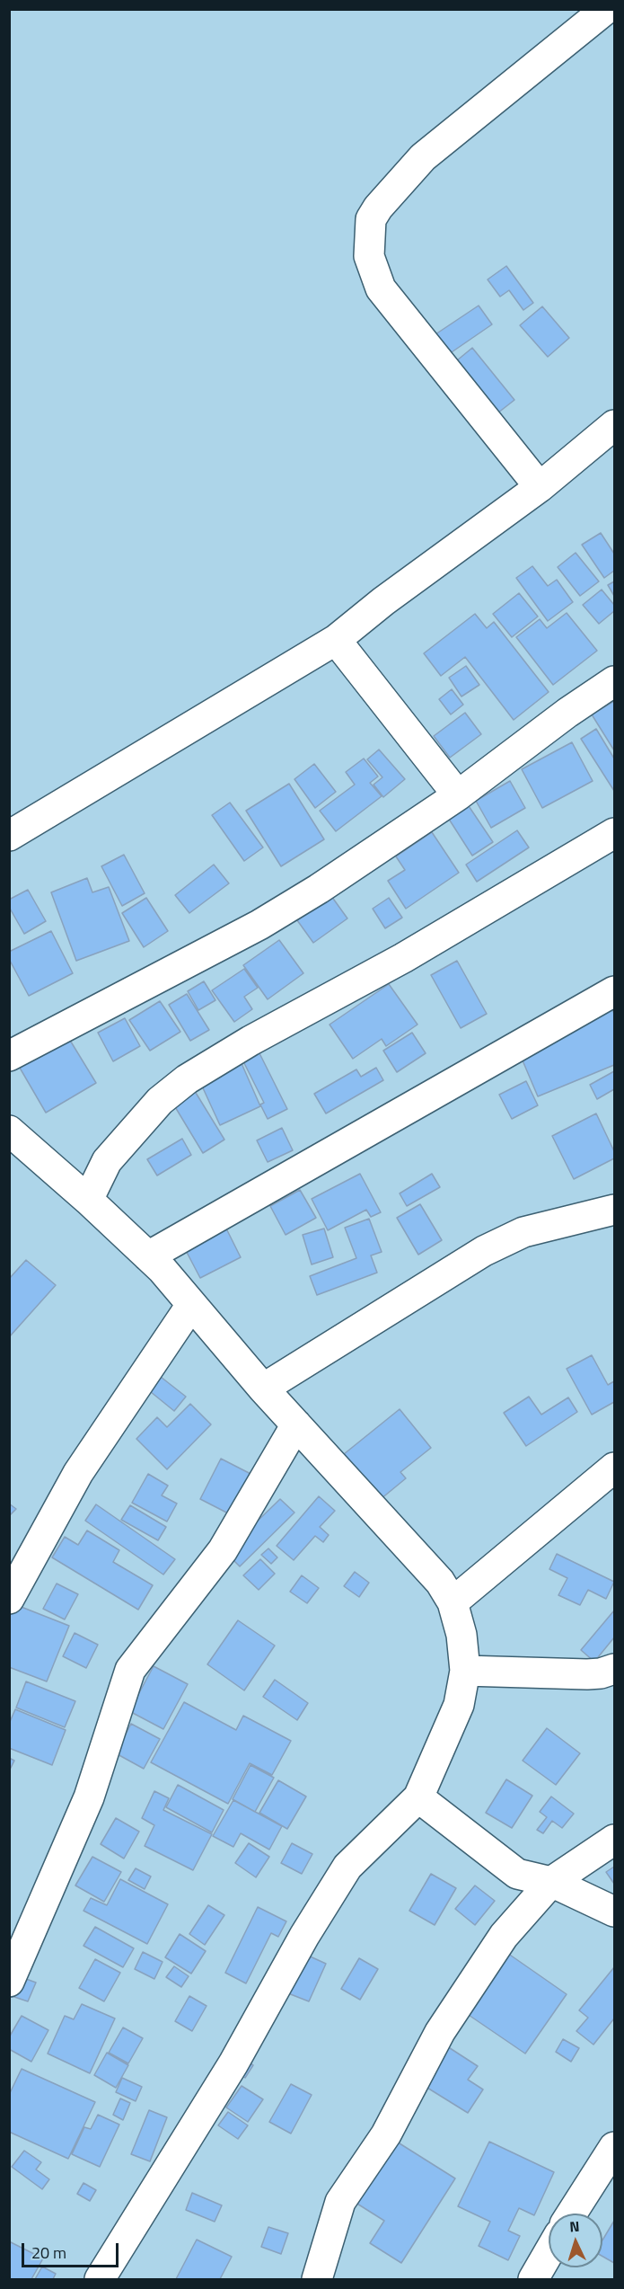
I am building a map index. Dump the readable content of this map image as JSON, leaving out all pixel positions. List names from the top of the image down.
{
  "scale_bar": "20 m",
  "north": "top"
}
